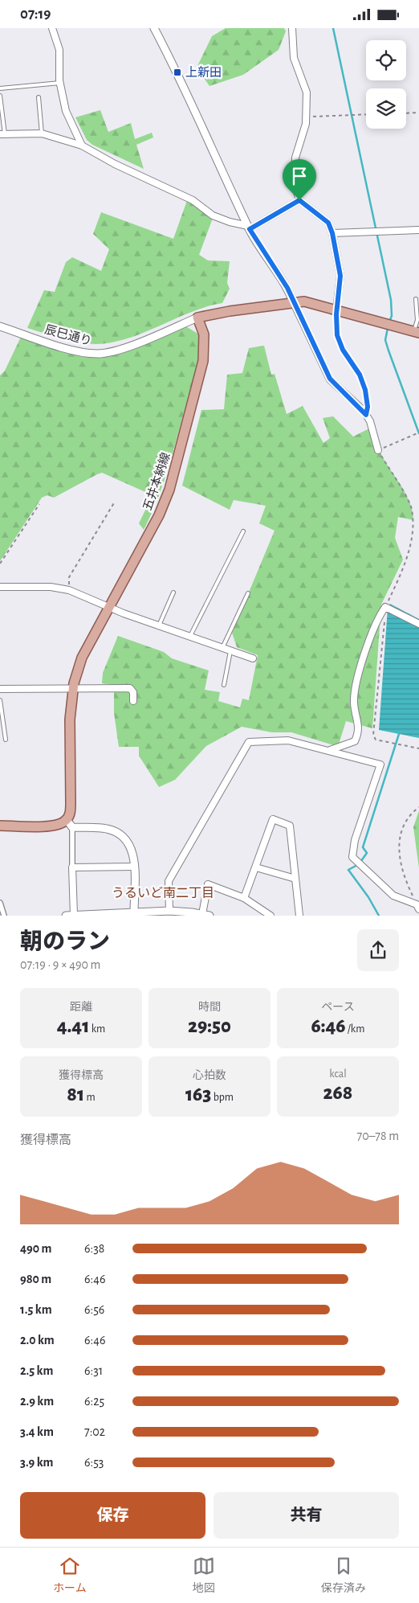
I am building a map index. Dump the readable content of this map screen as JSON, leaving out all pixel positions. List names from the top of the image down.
{
  "streets": {
    "main road": ["五井本納線"],
    "street": ["辰巳通り"]
  },
  "crossings": [
    ["辰巳通り", "五井本納線"]
  ],
  "districts": ["うるいど南二丁目"],
  "places": {
    "transit": ["上新田"]
  },
  "page": {
    "status": "07:19",
    "heading": ["朝のラン", "07:19 · 9 × 490 m"],
    "stats": [
      ["距離", "4.41 km"],
      ["時間", "29:50"],
      ["ペース", "6:46 /km"],
      ["獲得標高", "81 m"],
      ["心拍数", "163 bpm"],
      ["kcal", "268"]
    ],
    "chart": ["獲得標高", "70–78 m"],
    "list": [
      {
        "name": "490 m",
        "note": "6:38"
      },
      {
        "name": "980 m",
        "note": "6:46"
      },
      {
        "name": "1.5 km",
        "note": "6:56"
      },
      {
        "name": "2.0 km",
        "note": "6:46"
      },
      {
        "name": "2.5 km",
        "note": "6:31"
      },
      {
        "name": "2.9 km",
        "note": "6:25"
      },
      {
        "name": "3.4 km",
        "note": "7:02"
      },
      {
        "name": "3.9 km",
        "note": "6:53"
      }
    ],
    "buttons": ["保存", "共有"],
    "tabs": ["ホーム", "地図", "保存済み"]
  }
}
